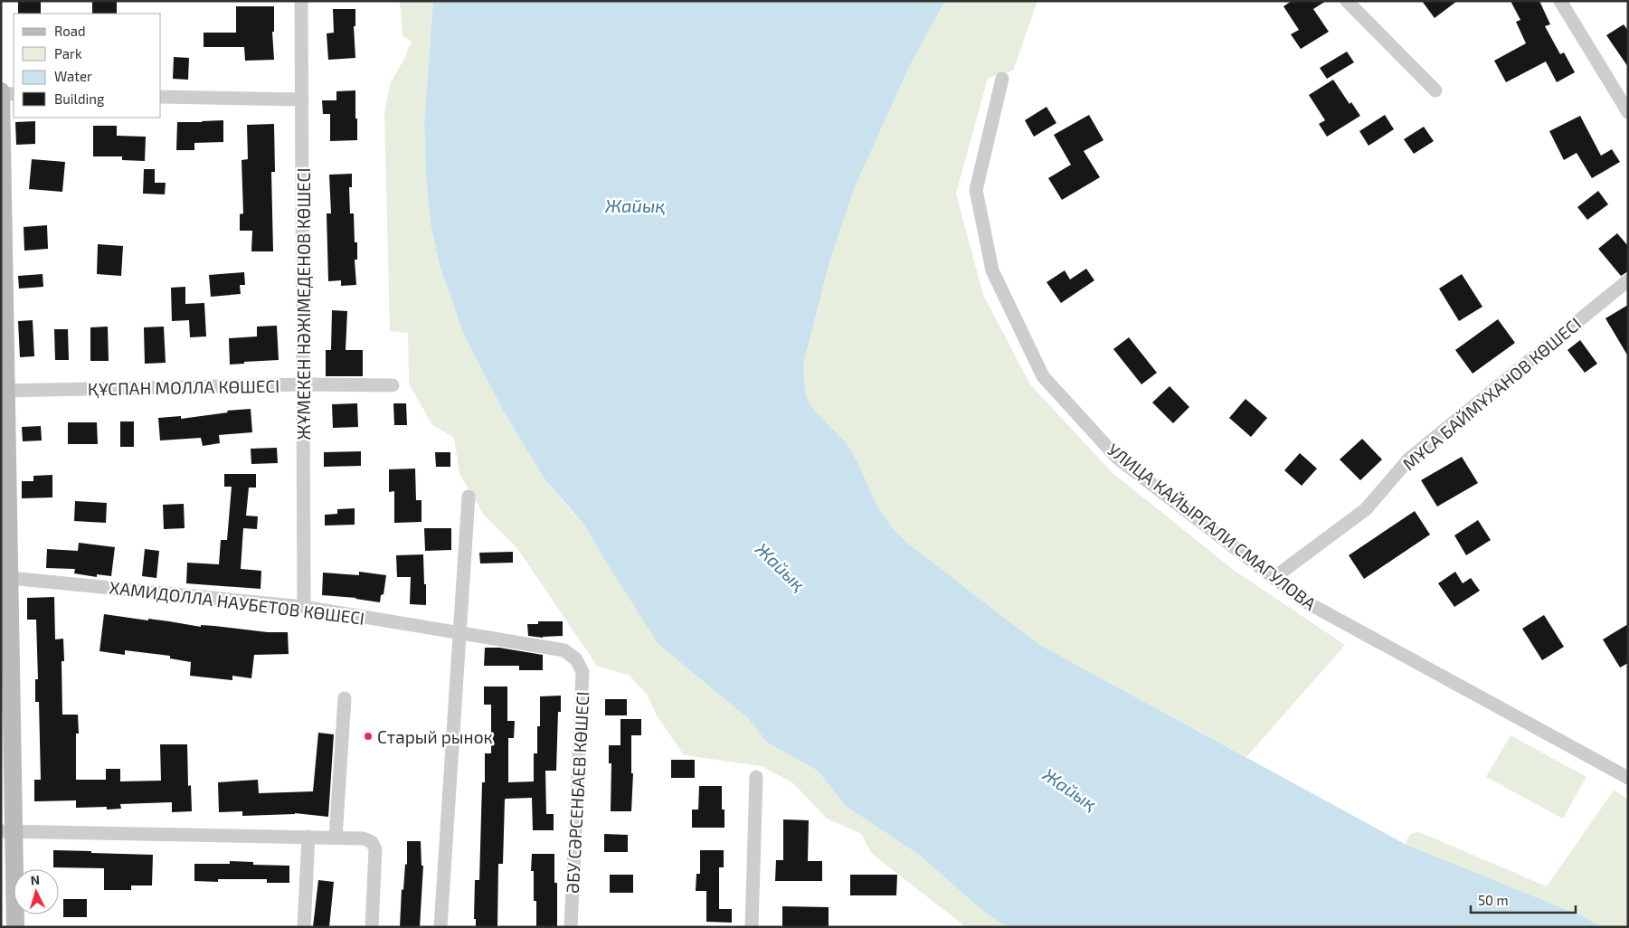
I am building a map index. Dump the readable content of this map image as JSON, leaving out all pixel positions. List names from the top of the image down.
{
  "streets": {
    "street": [
      "ЖҰМЕКЕН НӘЖІМЕДЕНОВ КӨШЕСІ",
      "ҚҰСПАН МОЛЛА КӨШЕСІ",
      "МҰСА БАЙМҰХАНОВ КӨШЕСІ",
      "УЛИЦА КАЙЫРГАЛИ СМАГУЛОВА",
      "ХАМИДОЛЛА НАУБЕТОВ КӨШЕСІ",
      "ӘБУ СӘРСЕНБАЕВ КӨШЕСІ"
    ]
  },
  "crossings": [
    ["ЖҰМЕКЕН НӘЖІМЕДЕНОВ КӨШЕСІ", "ҚҰСПАН МОЛЛА КӨШЕСІ"],
    ["ЖҰМЕКЕН НӘЖІМЕДЕНОВ КӨШЕСІ", "ХАМИДОЛЛА НАУБЕТОВ КӨШЕСІ"],
    ["МҰСА БАЙМҰХАНОВ КӨШЕСІ", "УЛИЦА КАЙЫРГАЛИ СМАГУЛОВА"],
    ["ХАМИДОЛЛА НАУБЕТОВ КӨШЕСІ", "ӘБУ СӘРСЕНБАЕВ КӨШЕСІ"]
  ],
  "water": ["Жайық"],
  "places": ["Старый рынок"],
  "legend": [
    "Road",
    "Park",
    "Water",
    "Building"
  ],
  "scale_bar": "50 m",
  "north": "top"
}
